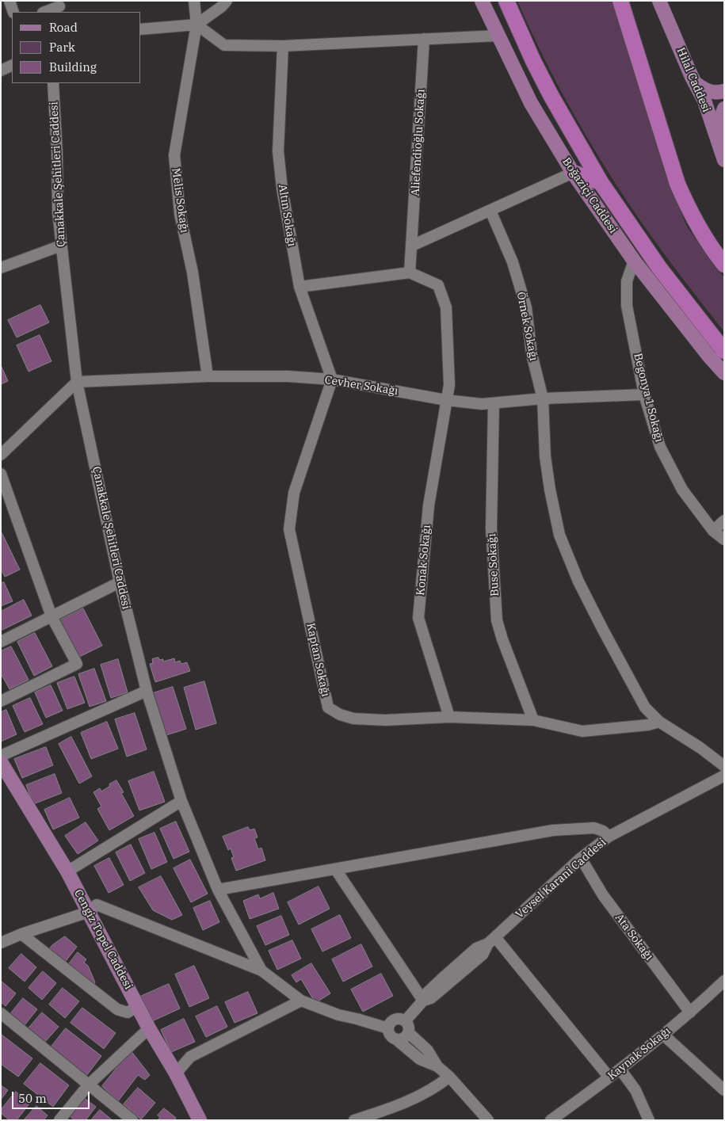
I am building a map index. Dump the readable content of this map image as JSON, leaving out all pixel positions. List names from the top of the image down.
{
  "streets": {
    "main road": ["Hilal Caddesi", "Boğaziçi Caddesi", "Cengiz Topel Caddesi"],
    "street": [
      "Aliefendioğlu Sokağı",
      "Çanakkale Şehitleri Caddesi",
      "Melis Sokağı",
      "Altın Sokağı",
      "Örnek Sokağı",
      "Cevher Sokağı",
      "Begonya 1 Sokağı",
      "Konak Sokağı",
      "Buse Sokağı",
      "Kaptan Sokağı",
      "Veysel Karani Caddesi",
      "Ata Sokağı",
      "Kaynak Sokağı"
    ]
  },
  "crossings": [
    ["Çanakkale Şehitleri Caddesi", "Cevher Sokağı"],
    ["Boğaziçi Caddesi", "Begonya 1 Sokağı"],
    ["Melis Sokağı", "Cevher Sokağı"],
    ["Altın Sokağı", "Cevher Sokağı"],
    ["Altın Sokağı", "Kaptan Sokağı"],
    ["Örnek Sokağı", "Cevher Sokağı"],
    ["Örnek Sokağı", "Kaptan Sokağı"],
    ["Cevher Sokağı", "Begonya 1 Sokağı"],
    ["Cevher Sokağı", "Konak Sokağı"],
    ["Cevher Sokağı", "Buse Sokağı"],
    ["Cevher Sokağı", "Kaptan Sokağı"],
    ["Konak Sokağı", "Kaptan Sokağı"],
    ["Buse Sokağı", "Kaptan Sokağı"],
    ["Veysel Karani Caddesi", "Ata Sokağı"],
    ["Ata Sokağı", "Kaynak Sokağı"]
  ],
  "legend": ["Road", "Park", "Building"],
  "scale_bar": "50 m"
}
